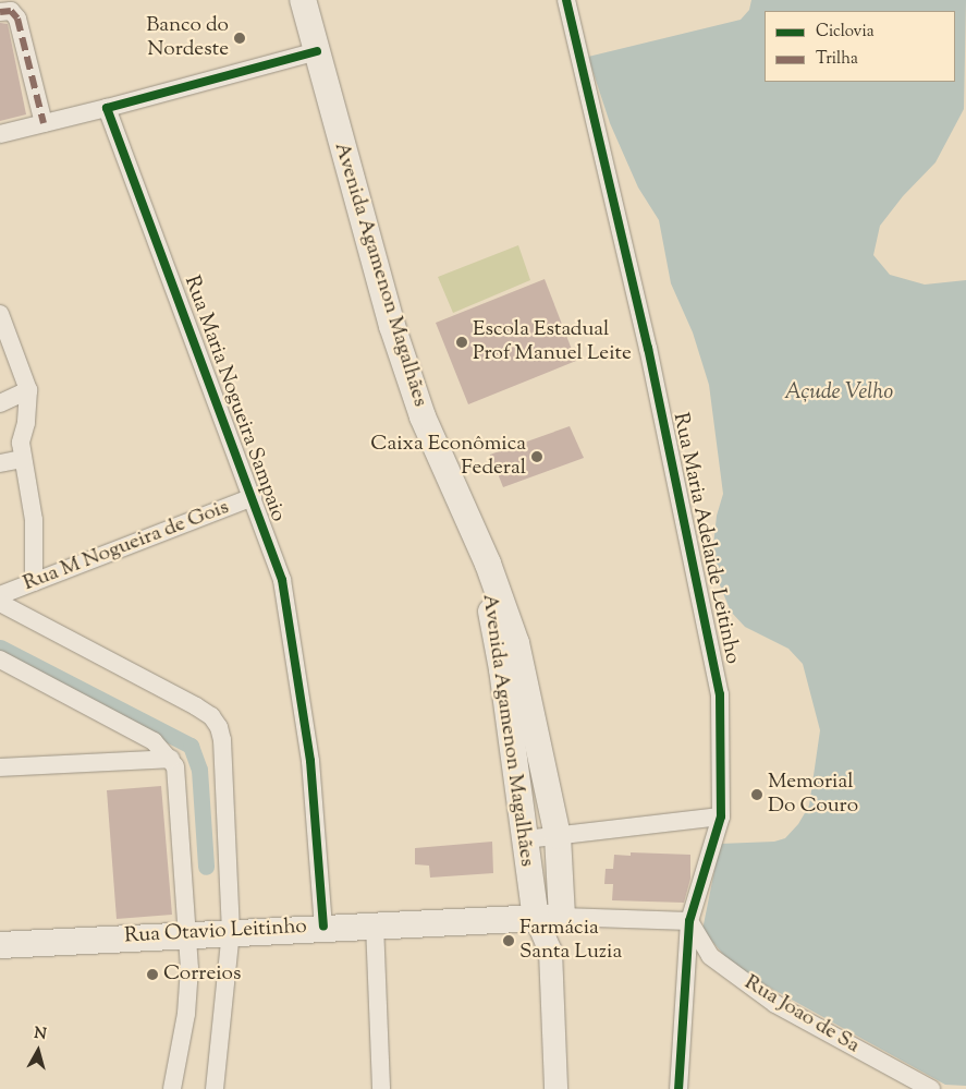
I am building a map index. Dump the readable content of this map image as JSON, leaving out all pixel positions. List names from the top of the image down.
{
  "streets": {
    "main road": ["Avenida Agamenon Magalhães", "Rua Otavio Leitinho"],
    "street": [
      "Rua Maria Nogueira Sampaio",
      "Rua Maria Adelaide Leitinho",
      "Rua M Nogueira de Gois",
      "Rua Joao de Sa"
    ]
  },
  "crossings": [
    ["Avenida Agamenon Magalhães", "Rua Otavio Leitinho"],
    ["Rua Maria Nogueira Sampaio", "Rua M Nogueira de Gois"],
    ["Rua Maria Nogueira Sampaio", "Rua Otavio Leitinho"],
    ["Rua Maria Adelaide Leitinho", "Rua Joao de Sa"]
  ],
  "water": ["Açude Velho"],
  "places": [
    "Banco do Nordeste",
    "Escola Estadual Prof Manuel Leite",
    "Caixa Econômica Federal",
    "Memorial Do Couro",
    "Farmácia Santa Luzia",
    "Correios"
  ],
  "legend": ["Ciclovia", "Trilha"],
  "north": "top"
}
